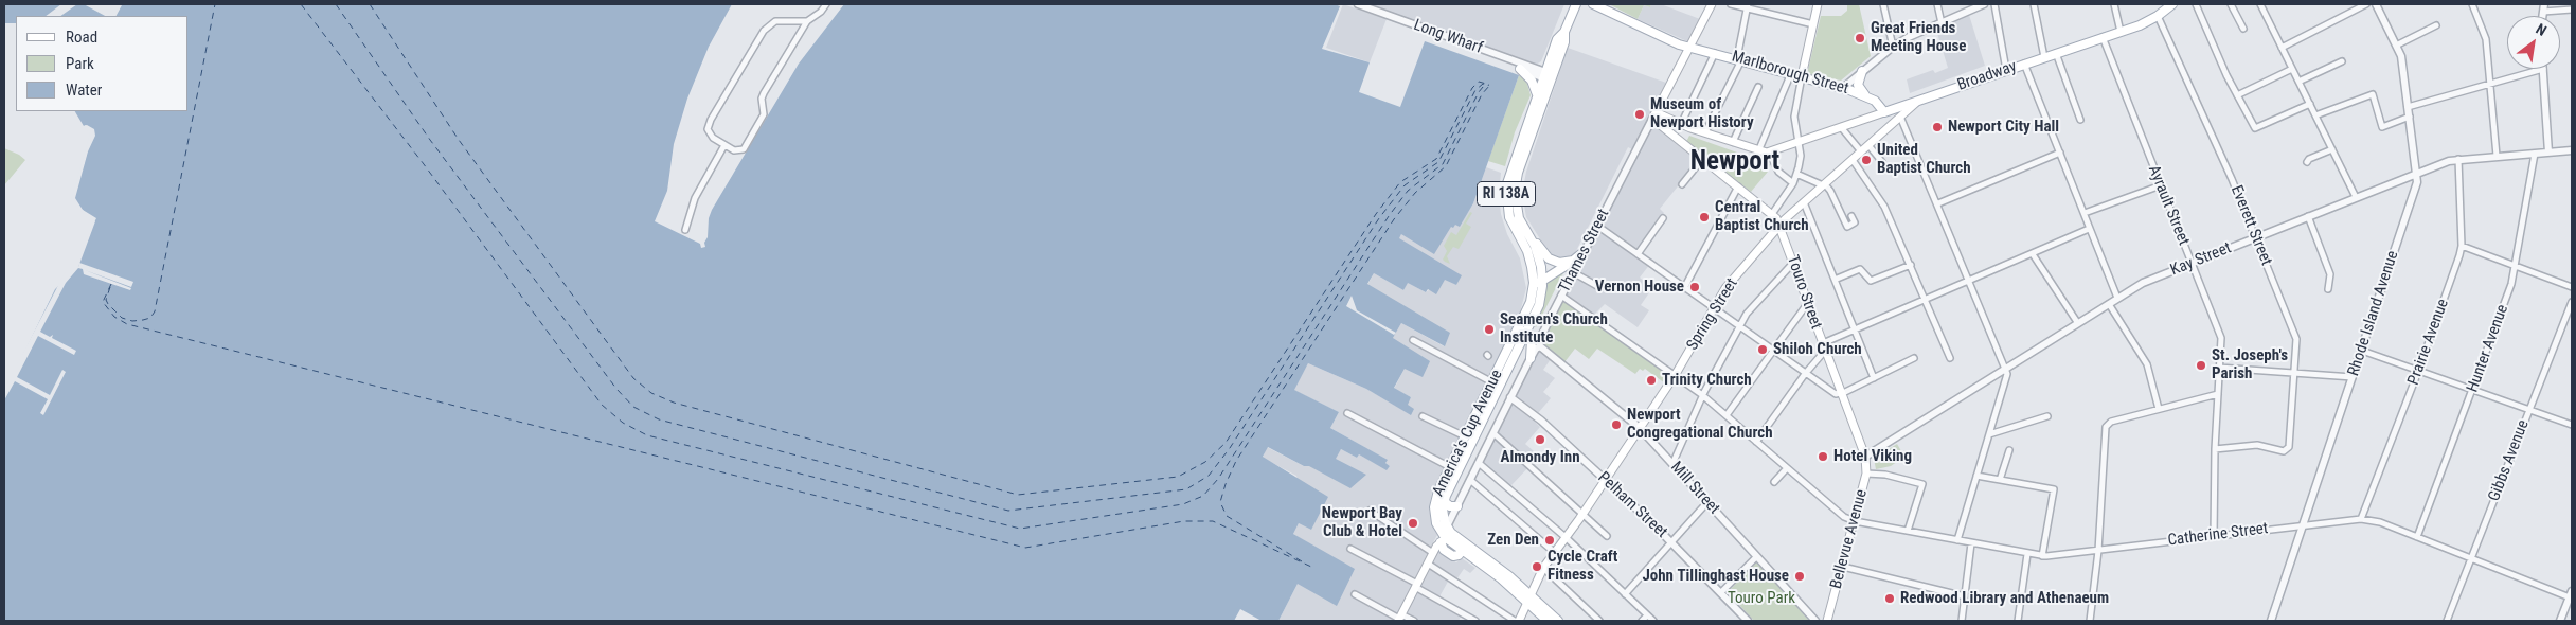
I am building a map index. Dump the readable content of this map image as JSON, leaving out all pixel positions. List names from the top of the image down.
{
  "streets": {
    "main road": [
      "Marlborough Street",
      "Broadway",
      "RI 138A",
      "Thames Street",
      "Touro Street",
      "Spring Street",
      "America's Cup Avenue",
      "Bellevue Avenue"
    ],
    "street": [
      "Long Wharf",
      "Ayrault Street",
      "Everett Street",
      "Kay Street",
      "Rhode Island Avenue",
      "Prairie Avenue",
      "Hunter Avenue",
      "Gibbs Avenue",
      "Mill Street",
      "Pelham Street",
      "Catherine Street"
    ]
  },
  "crossings": [
    ["Long Wharf", "America's Cup Avenue"],
    ["Marlborough Street", "Broadway"],
    ["Marlborough Street", "Thames Street"],
    ["Broadway", "Ayrault Street"],
    ["Broadway", "Everett Street"],
    ["Broadway", "Spring Street"],
    ["Ayrault Street", "Everett Street"],
    ["Ayrault Street", "Kay Street"],
    ["Ayrault Street", "Catherine Street"],
    ["Everett Street", "Kay Street"],
    ["Thames Street", "Touro Street"],
    ["Thames Street", "America's Cup Avenue"],
    ["Thames Street", "Mill Street"],
    ["Thames Street", "Pelham Street"],
    ["Kay Street", "Touro Street"],
    ["Kay Street", "Rhode Island Avenue"],
    ["Kay Street", "Prairie Avenue"],
    ["Kay Street", "Hunter Avenue"],
    ["Kay Street", "Bellevue Avenue"],
    ["Touro Street", "Spring Street"],
    ["Touro Street", "Bellevue Avenue"],
    ["Rhode Island Avenue", "Catherine Street"],
    ["Spring Street", "Mill Street"],
    ["Spring Street", "Pelham Street"],
    ["Prairie Avenue", "Catherine Street"],
    ["Hunter Avenue", "Catherine Street"],
    ["Gibbs Avenue", "Catherine Street"],
    ["Catherine Street", "Bellevue Avenue"]
  ],
  "districts": ["Newport"],
  "parks": ["Touro Park"],
  "places": [
    "Great Friends Meeting House",
    "Museum of Newport History",
    "Newport City Hall",
    "United Baptist Church",
    "Central Baptist Church",
    "Vernon House",
    "Seamen's Church Institute",
    "Shiloh Church",
    "St. Joseph's Parish",
    "Trinity Church",
    "Newport Congregational Church",
    "Almondy Inn",
    "Hotel Viking",
    "Newport Bay Club & Hotel",
    "Zen Den",
    "Cycle Craft Fitness",
    "John Tillinghast House",
    "Redwood Library and Athenaeum"
  ],
  "legend": ["Road", "Park", "Water"],
  "north": "top right"
}
